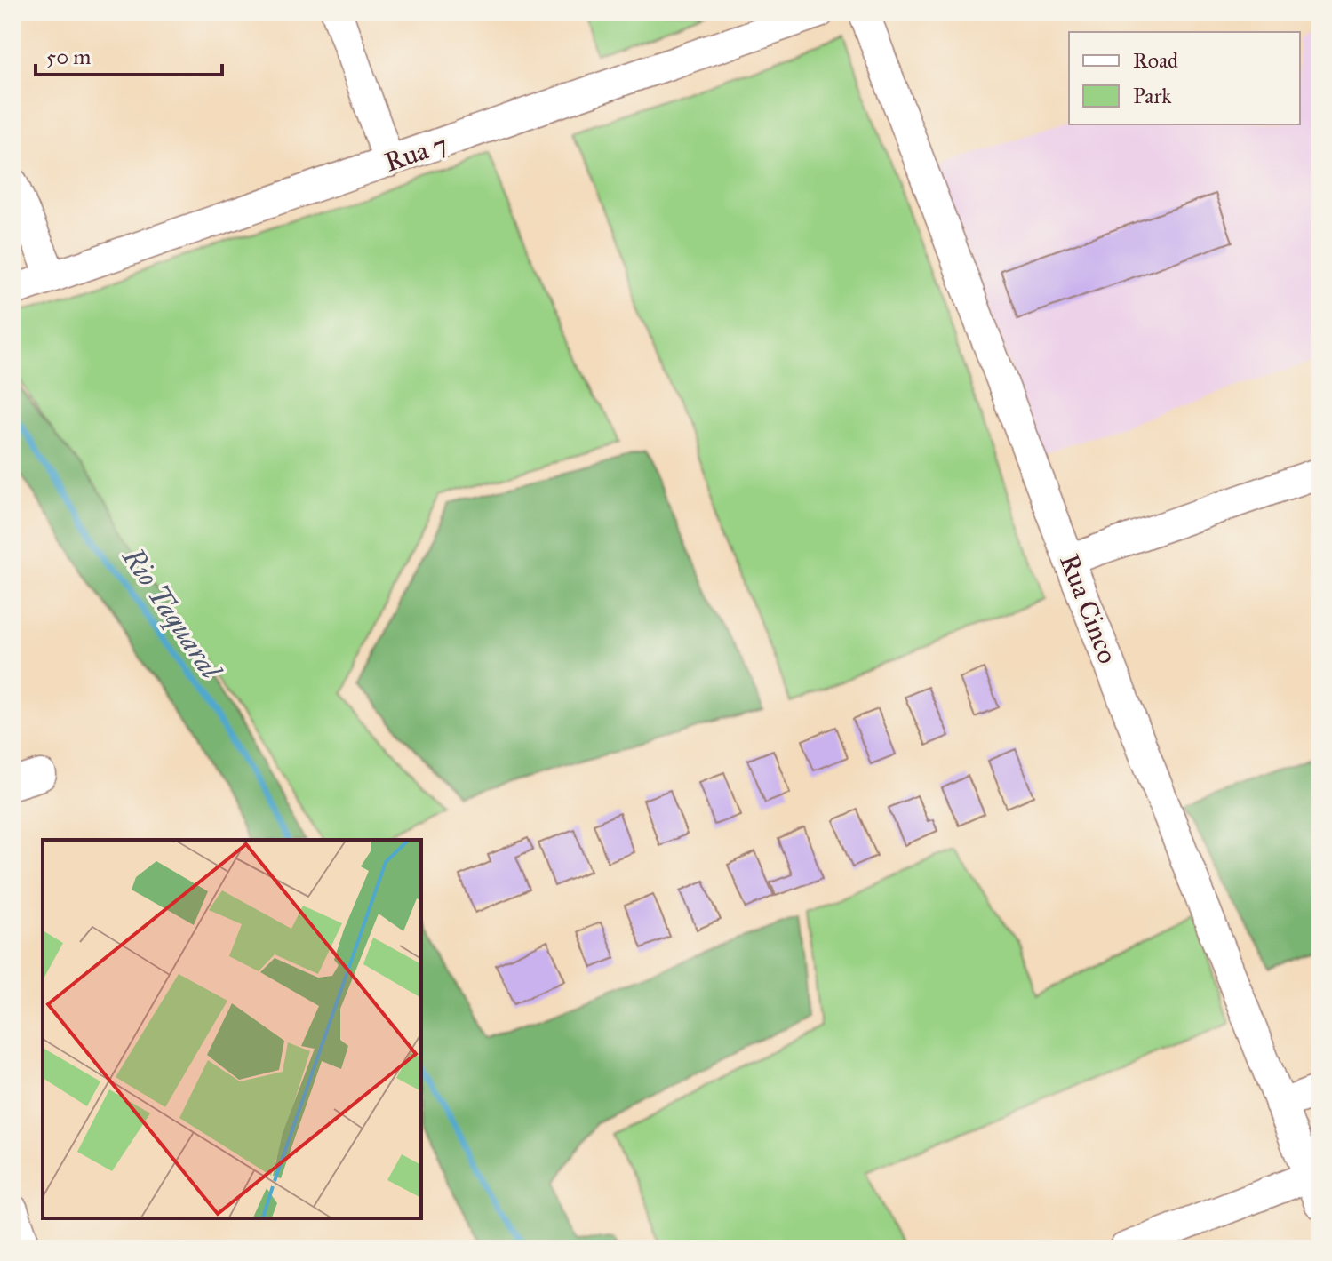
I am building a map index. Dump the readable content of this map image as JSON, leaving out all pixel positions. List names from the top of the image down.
{
  "streets": {
    "street": ["Rua 7", "Rua Cinco"]
  },
  "water": ["Rio Taquaral"],
  "legend": ["Road", "Park"],
  "scale_bar": "50 m"
}
